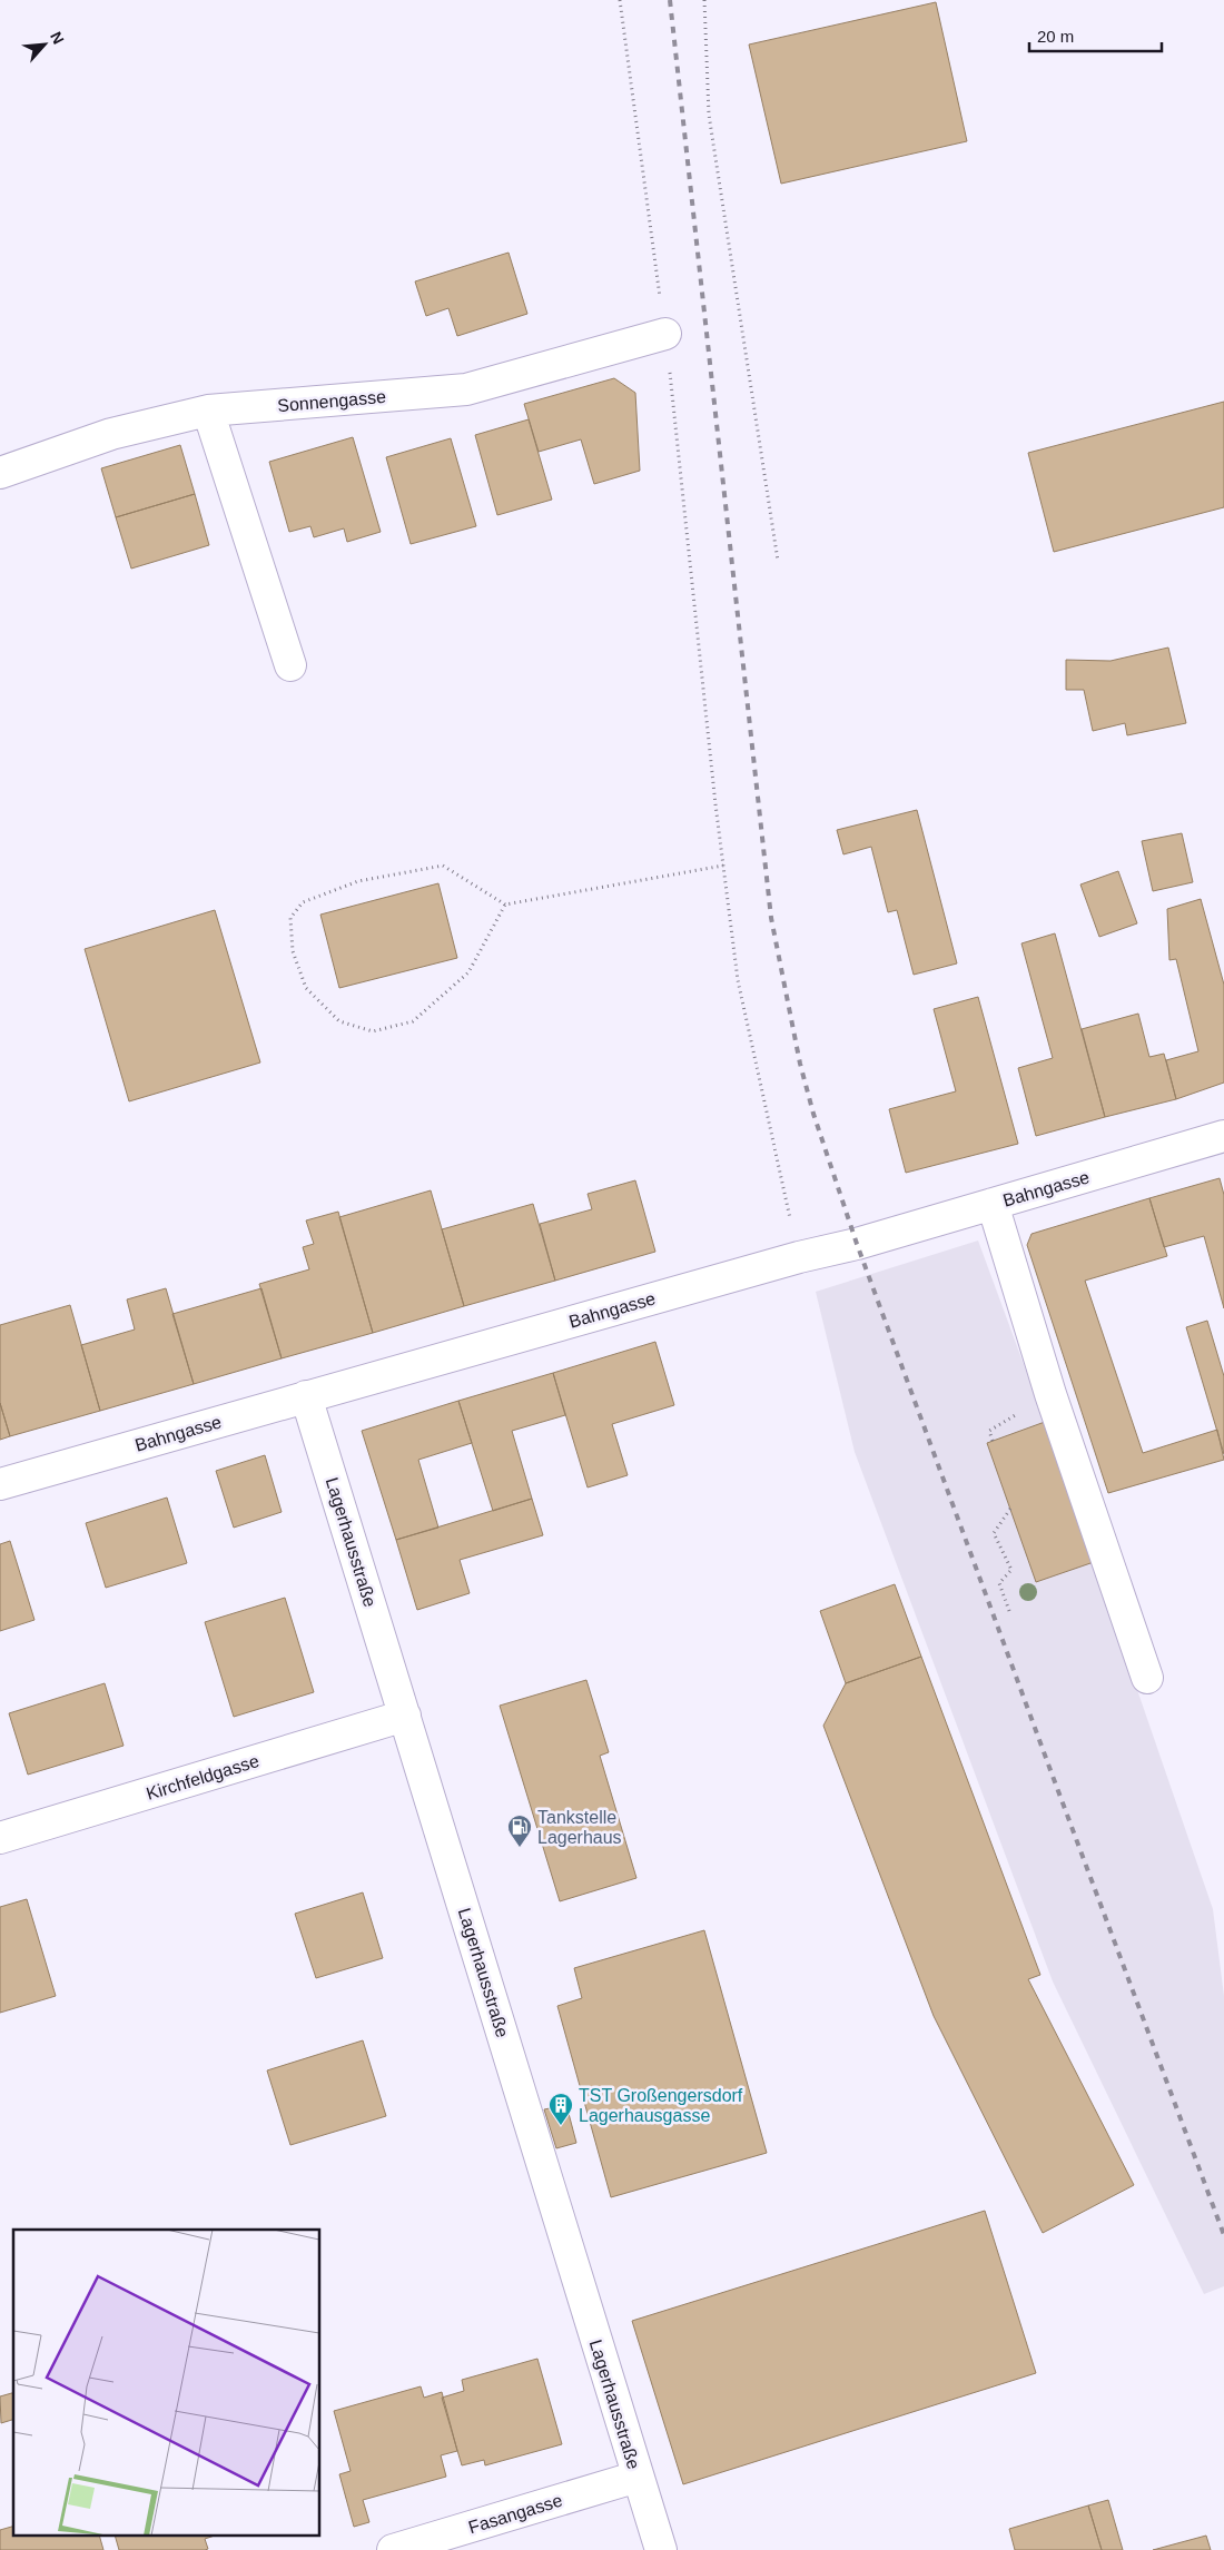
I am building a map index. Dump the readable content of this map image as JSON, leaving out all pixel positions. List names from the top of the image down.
{
  "streets": {
    "street": [
      "Sonnengasse",
      "Bahngasse",
      "Lagerhausstraße",
      "Kirchfeldgasse",
      "Fasangasse"
    ]
  },
  "crossings": [
    ["Bahngasse", "Lagerhausstraße"],
    ["Lagerhausstraße", "Kirchfeldgasse"],
    ["Lagerhausstraße", "Fasangasse"]
  ],
  "places": {
    "fuel station": ["Tankstelle Lagerhaus"],
    "building": ["TST Großengersdorf Lagerhausgasse"]
  },
  "scale_bar": "20 m",
  "north": "top right"
}
